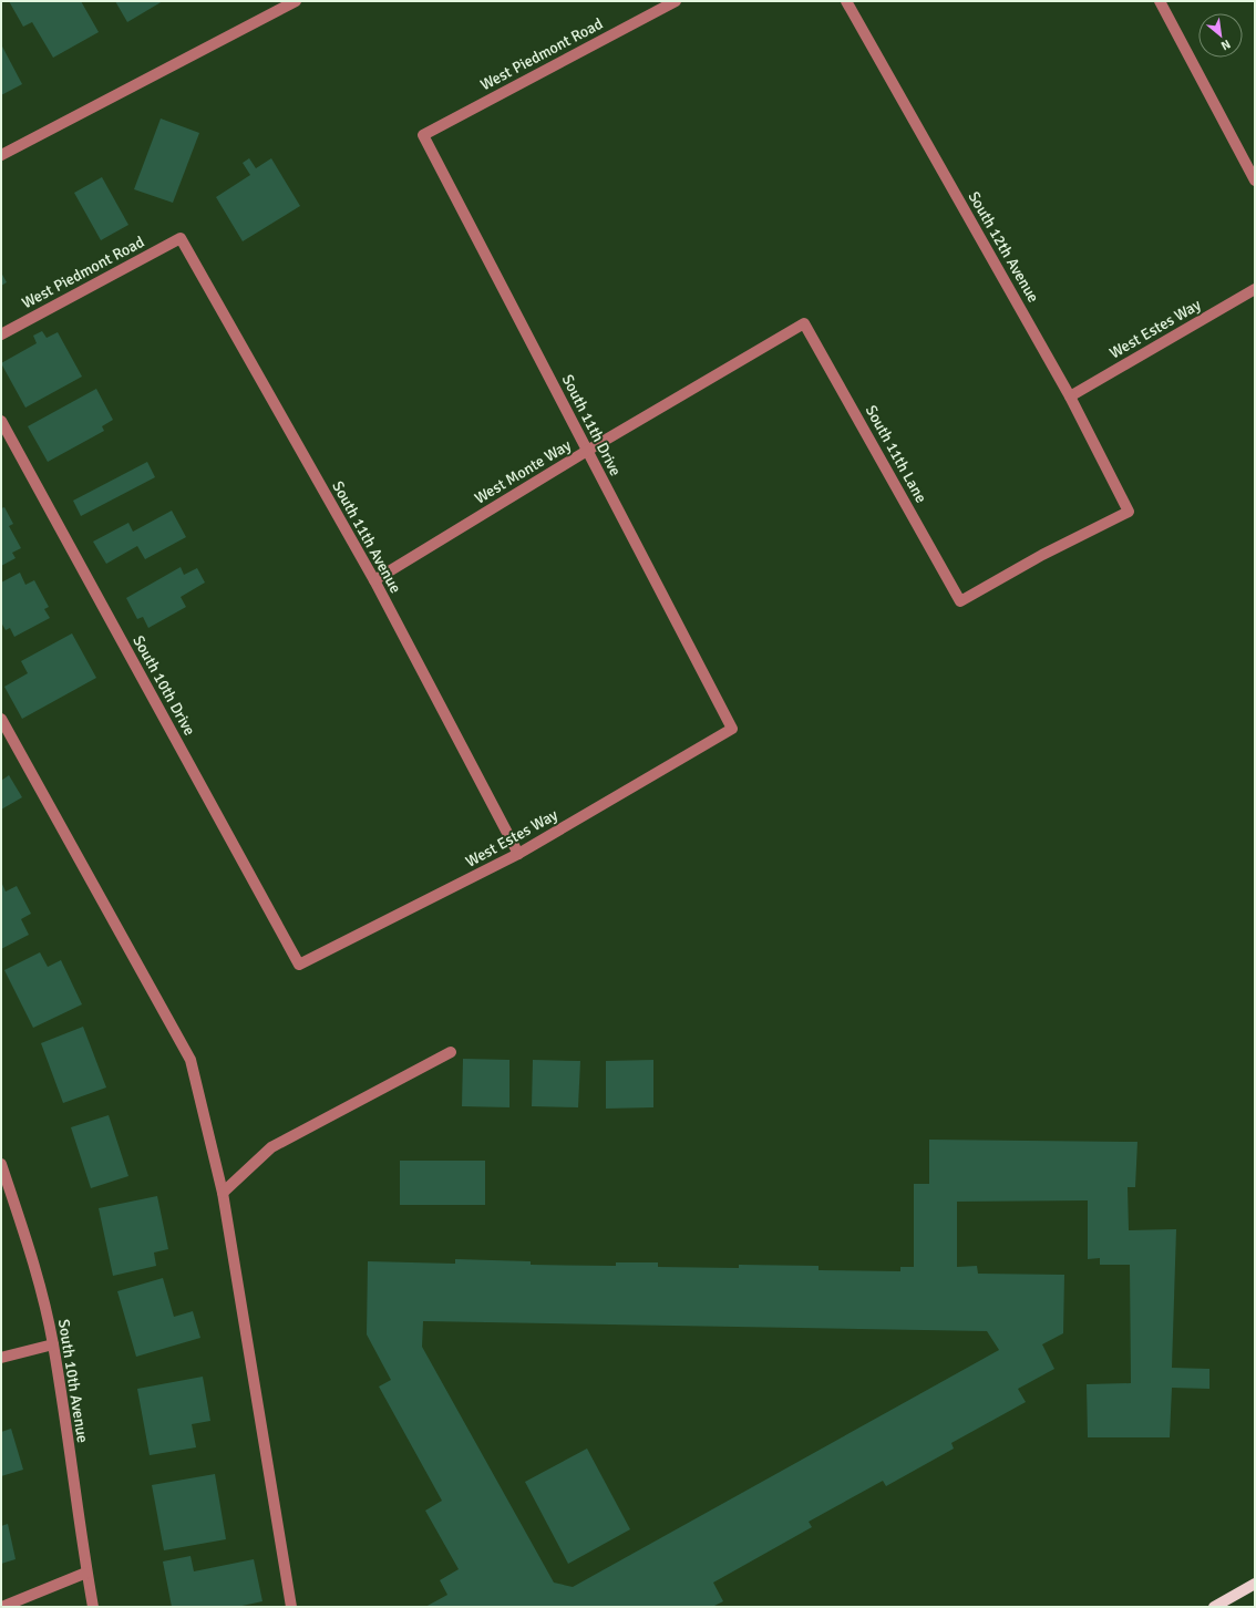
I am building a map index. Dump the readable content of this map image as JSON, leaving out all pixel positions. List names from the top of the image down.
{
  "streets": {
    "street": [
      "West Piedmont Road",
      "South 12th Avenue",
      "West Estes Way",
      "South 11th Drive",
      "South 11th Lane",
      "West Monte Way",
      "South 11th Avenue",
      "South 10th Drive",
      "South 10th Avenue"
    ]
  },
  "crossings": [
    ["West Piedmont Road", "South 11th Drive"],
    ["West Piedmont Road", "South 11th Avenue"],
    ["South 12th Avenue", "West Estes Way"],
    ["South 12th Avenue", "South 11th Lane"],
    ["West Estes Way", "South 11th Drive"],
    ["West Estes Way", "South 11th Avenue"],
    ["West Estes Way", "South 10th Drive"],
    ["South 11th Drive", "West Monte Way"],
    ["South 11th Lane", "West Monte Way"],
    ["West Monte Way", "South 11th Avenue"]
  ],
  "north": "bottom right"
}
